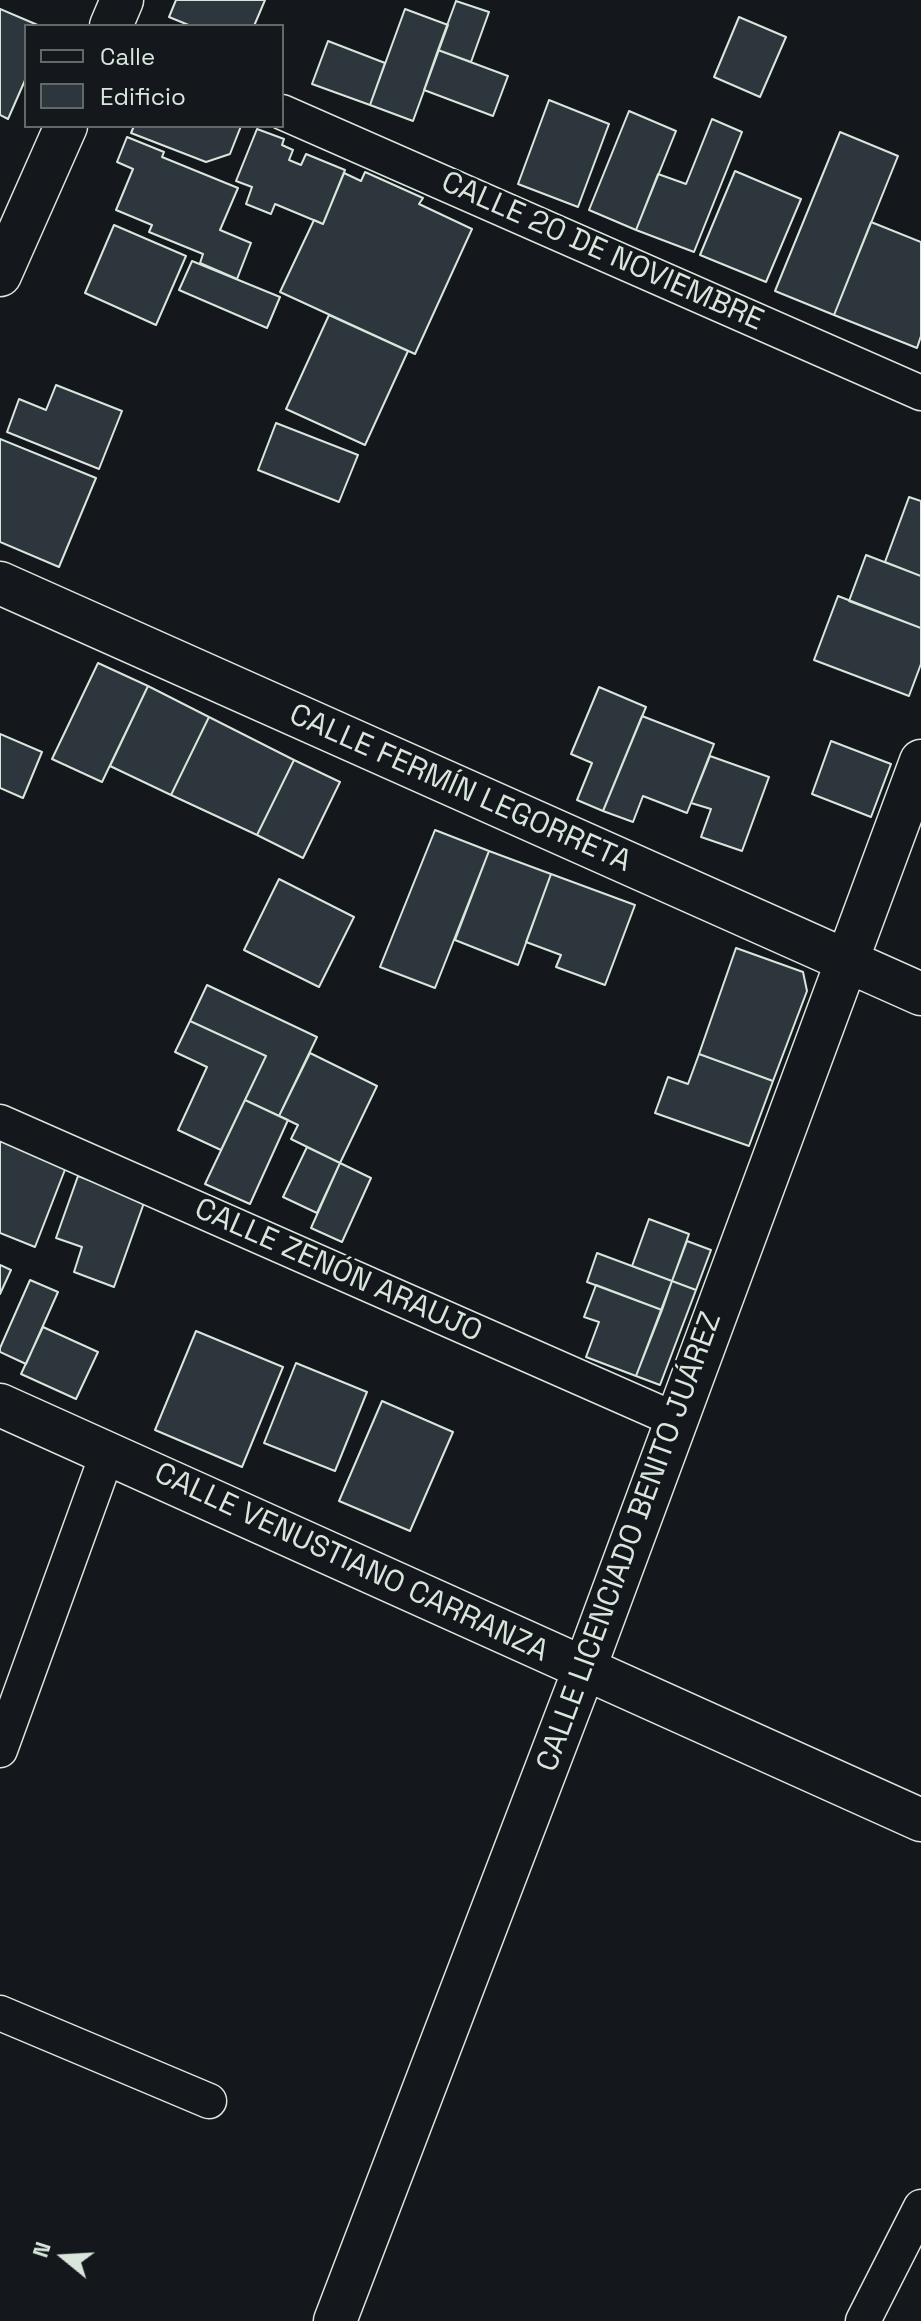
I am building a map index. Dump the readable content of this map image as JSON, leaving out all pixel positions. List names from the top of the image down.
{
  "streets": {
    "street": [
      "CALLE 20 DE NOVIEMBRE",
      "CALLE FERMÍN LEGORRETA",
      "CALLE ZENÓN ARAUJO",
      "CALLE LICENCIADO BENITO JUÁREZ",
      "CALLE VENUSTIANO CARRANZA"
    ]
  },
  "crossings": [
    ["CALLE FERMÍN LEGORRETA", "CALLE LICENCIADO BENITO JUÁREZ"],
    ["CALLE ZENÓN ARAUJO", "CALLE LICENCIADO BENITO JUÁREZ"],
    ["CALLE LICENCIADO BENITO JUÁREZ", "CALLE VENUSTIANO CARRANZA"]
  ],
  "legend": ["Calle", "Edificio"],
  "north": "left"
}
